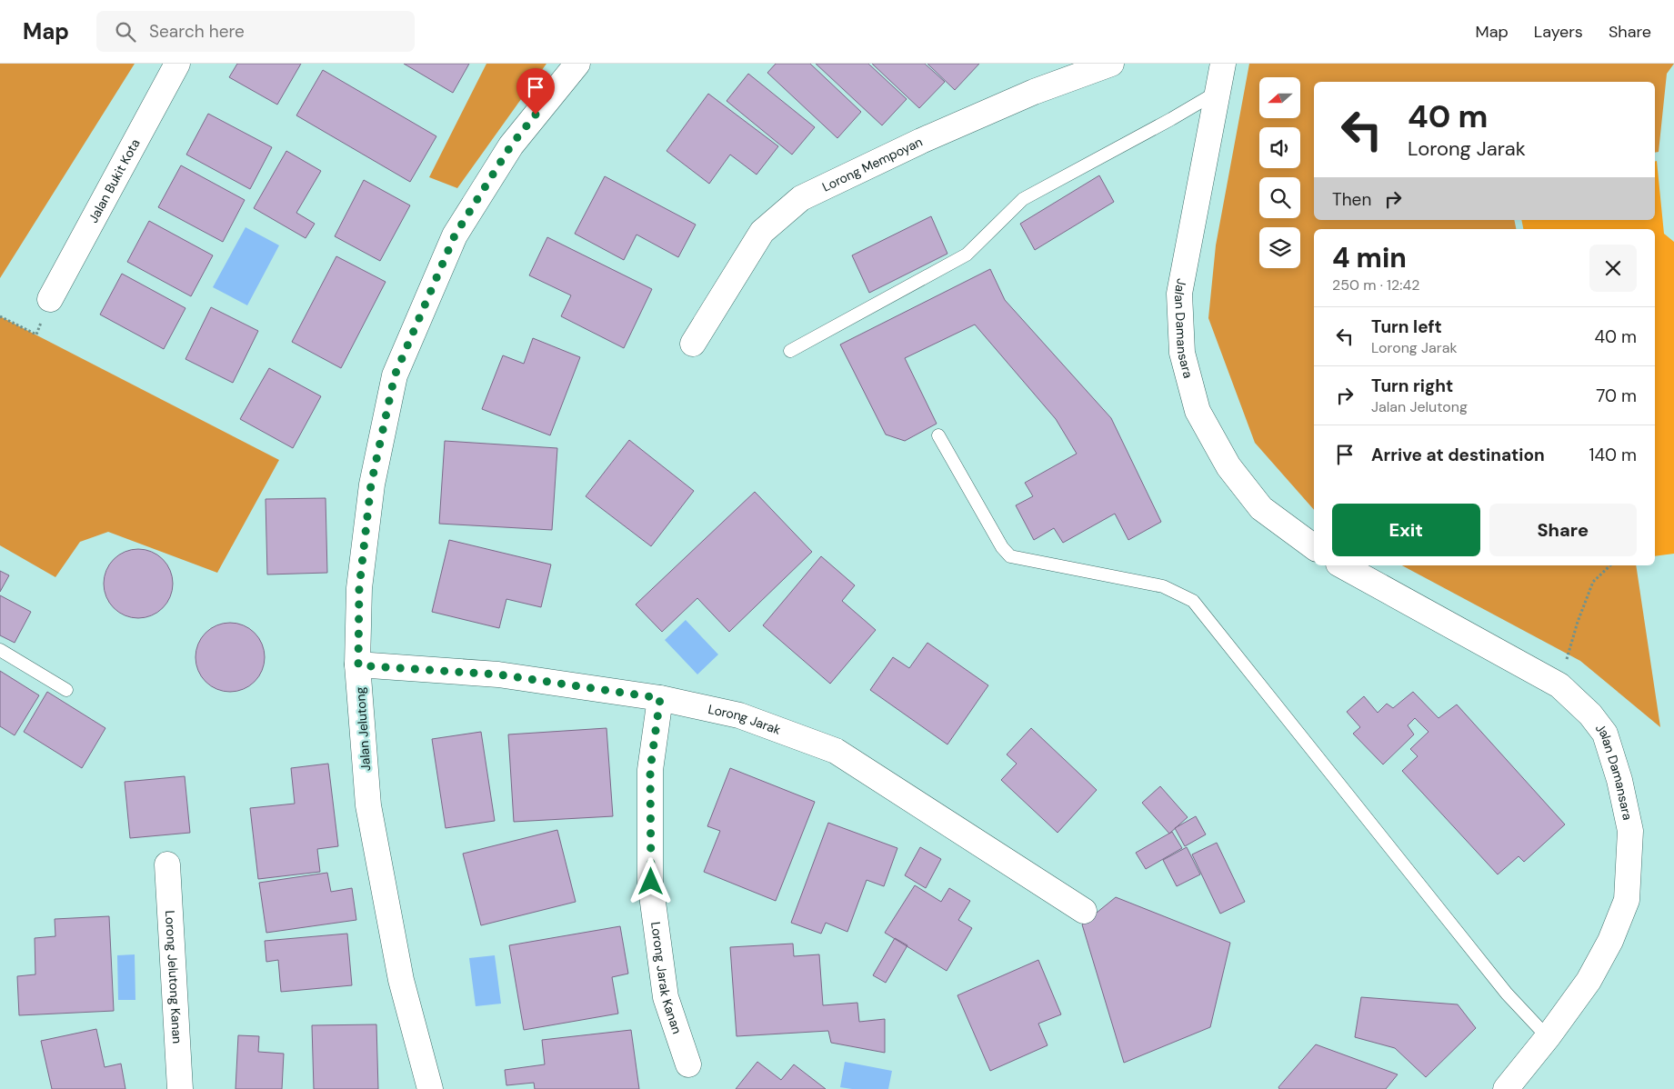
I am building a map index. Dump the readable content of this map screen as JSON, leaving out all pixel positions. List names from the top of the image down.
{
  "streets": {
    "street": [
      "Lorong Mempoyan",
      "Jalan Bukit Kota",
      "Jalan Damansara",
      "Lorong Jarak",
      "Jalan Jelutong",
      "Lorong Jelutong Kanan",
      "Lorong Jarak Kanan"
    ]
  },
  "crossings": [
    ["Lorong Jarak", "Jalan Jelutong"],
    ["Lorong Jarak", "Lorong Jarak Kanan"]
  ],
  "north": "left",
  "page": {
    "header": "Map",
    "search": "Search here",
    "nav": ["Map", "Layers", "Share"],
    "turn": ["40 m", "Lorong Jarak"],
    "then": "Then",
    "heading": ["4 min", "250 m · 12:42"],
    "list": [
      {
        "name": "Turn left",
        "note": "Lorong Jarak",
        "value": "40 m"
      },
      {
        "name": "Turn right",
        "note": "Jalan Jelutong",
        "value": "70 m"
      },
      {
        "name": "Arrive at destination",
        "value": "140 m"
      }
    ],
    "buttons": ["Exit", "Share"]
  }
}
